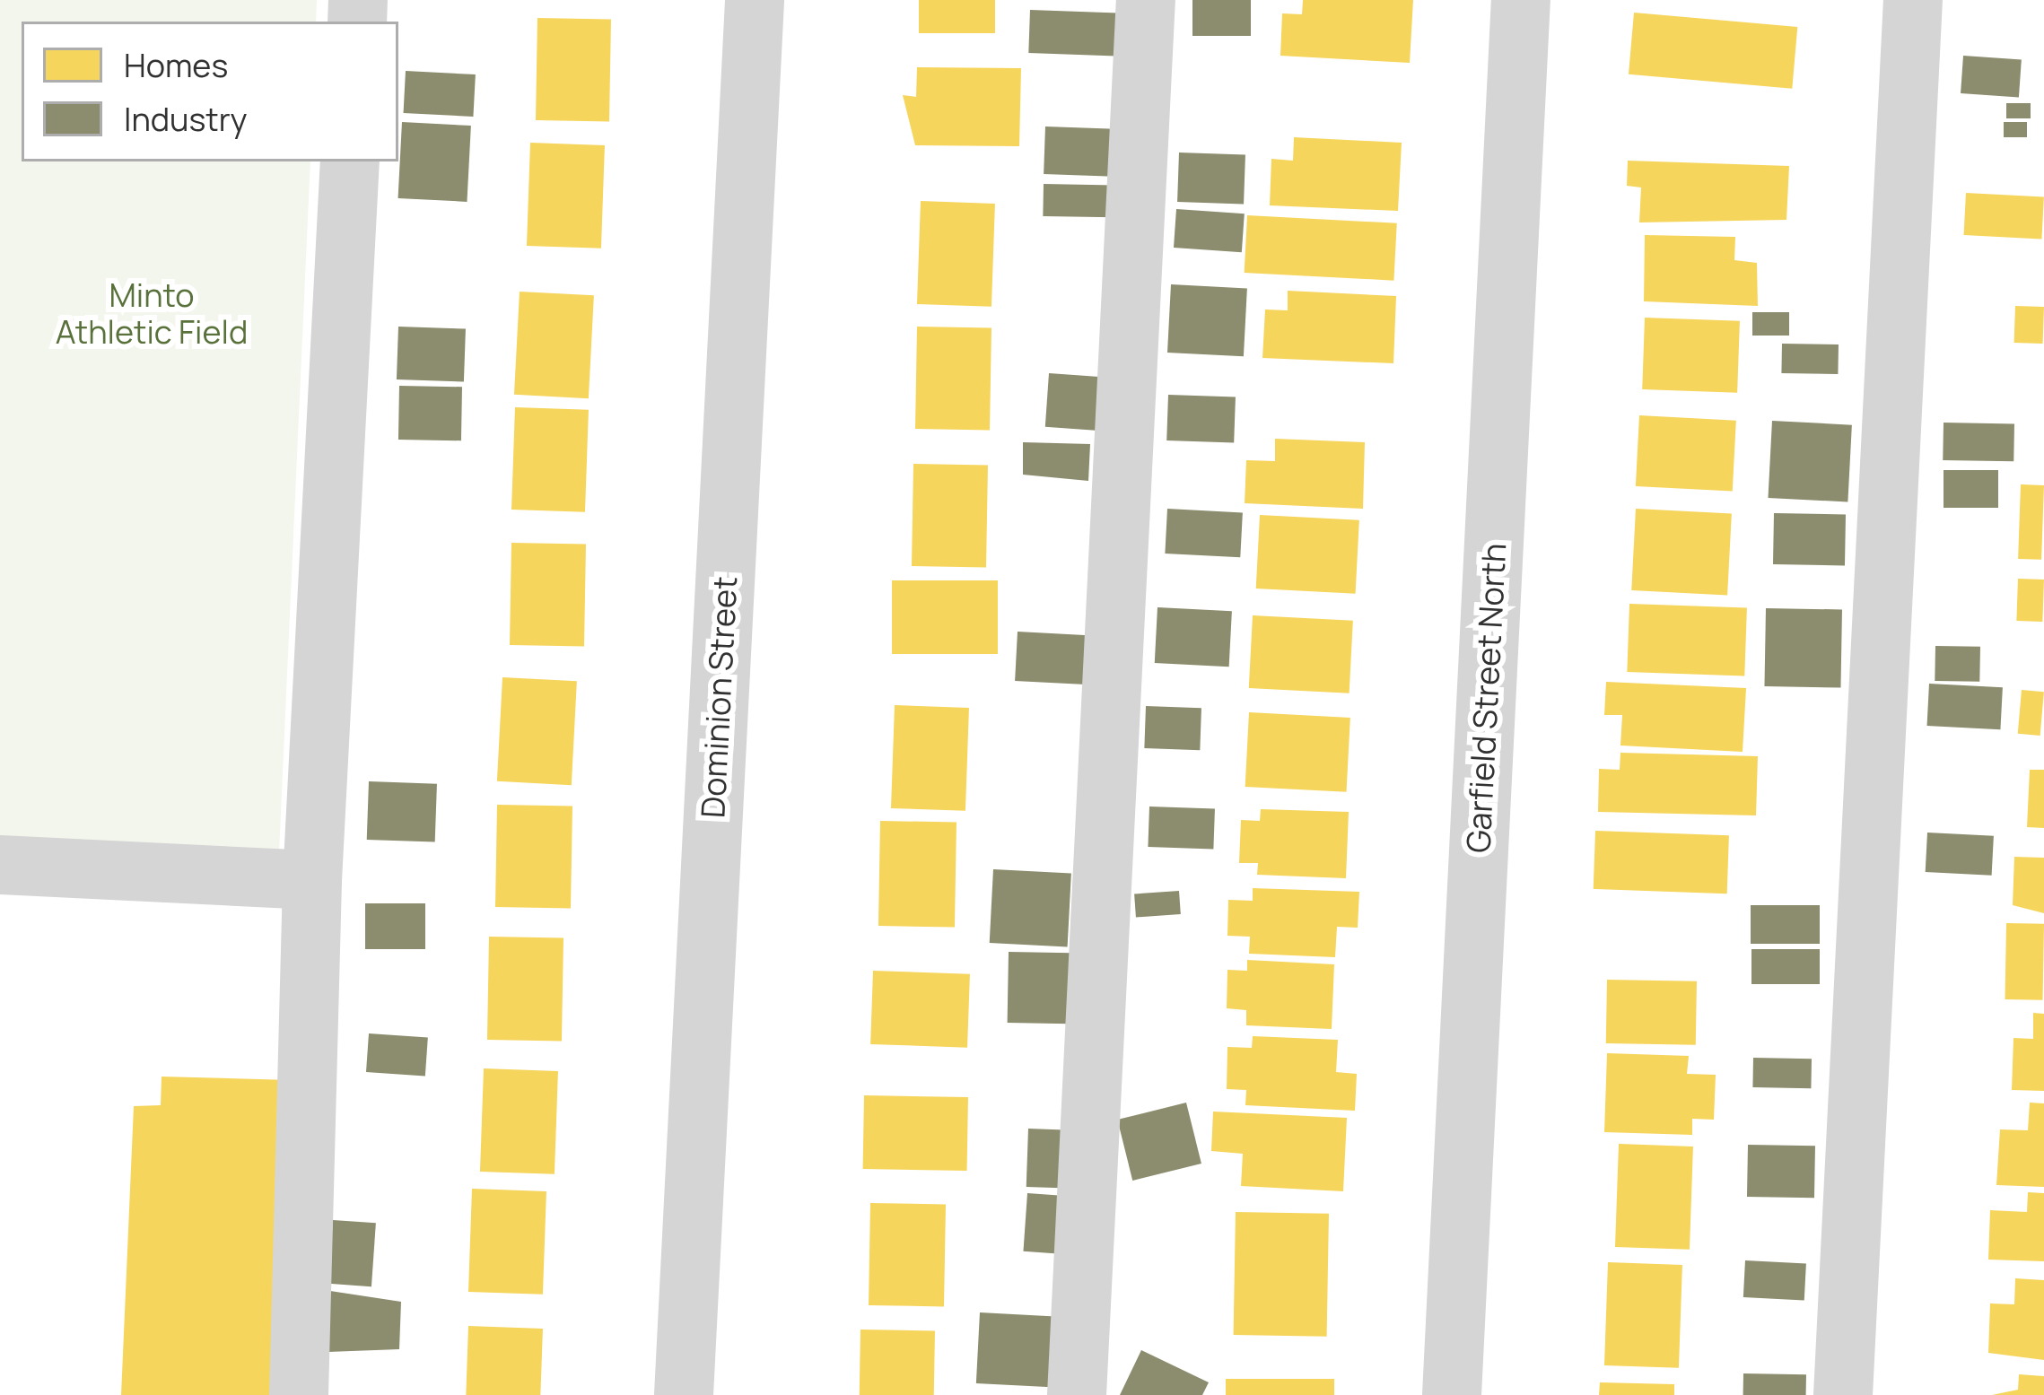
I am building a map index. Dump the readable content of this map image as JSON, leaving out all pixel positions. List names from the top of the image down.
{
  "streets": {
    "street": ["Dominion Street", "Garfield Street North"]
  },
  "parks": ["Minto Athletic Field"],
  "legend": ["Homes", "Industry"]
}
